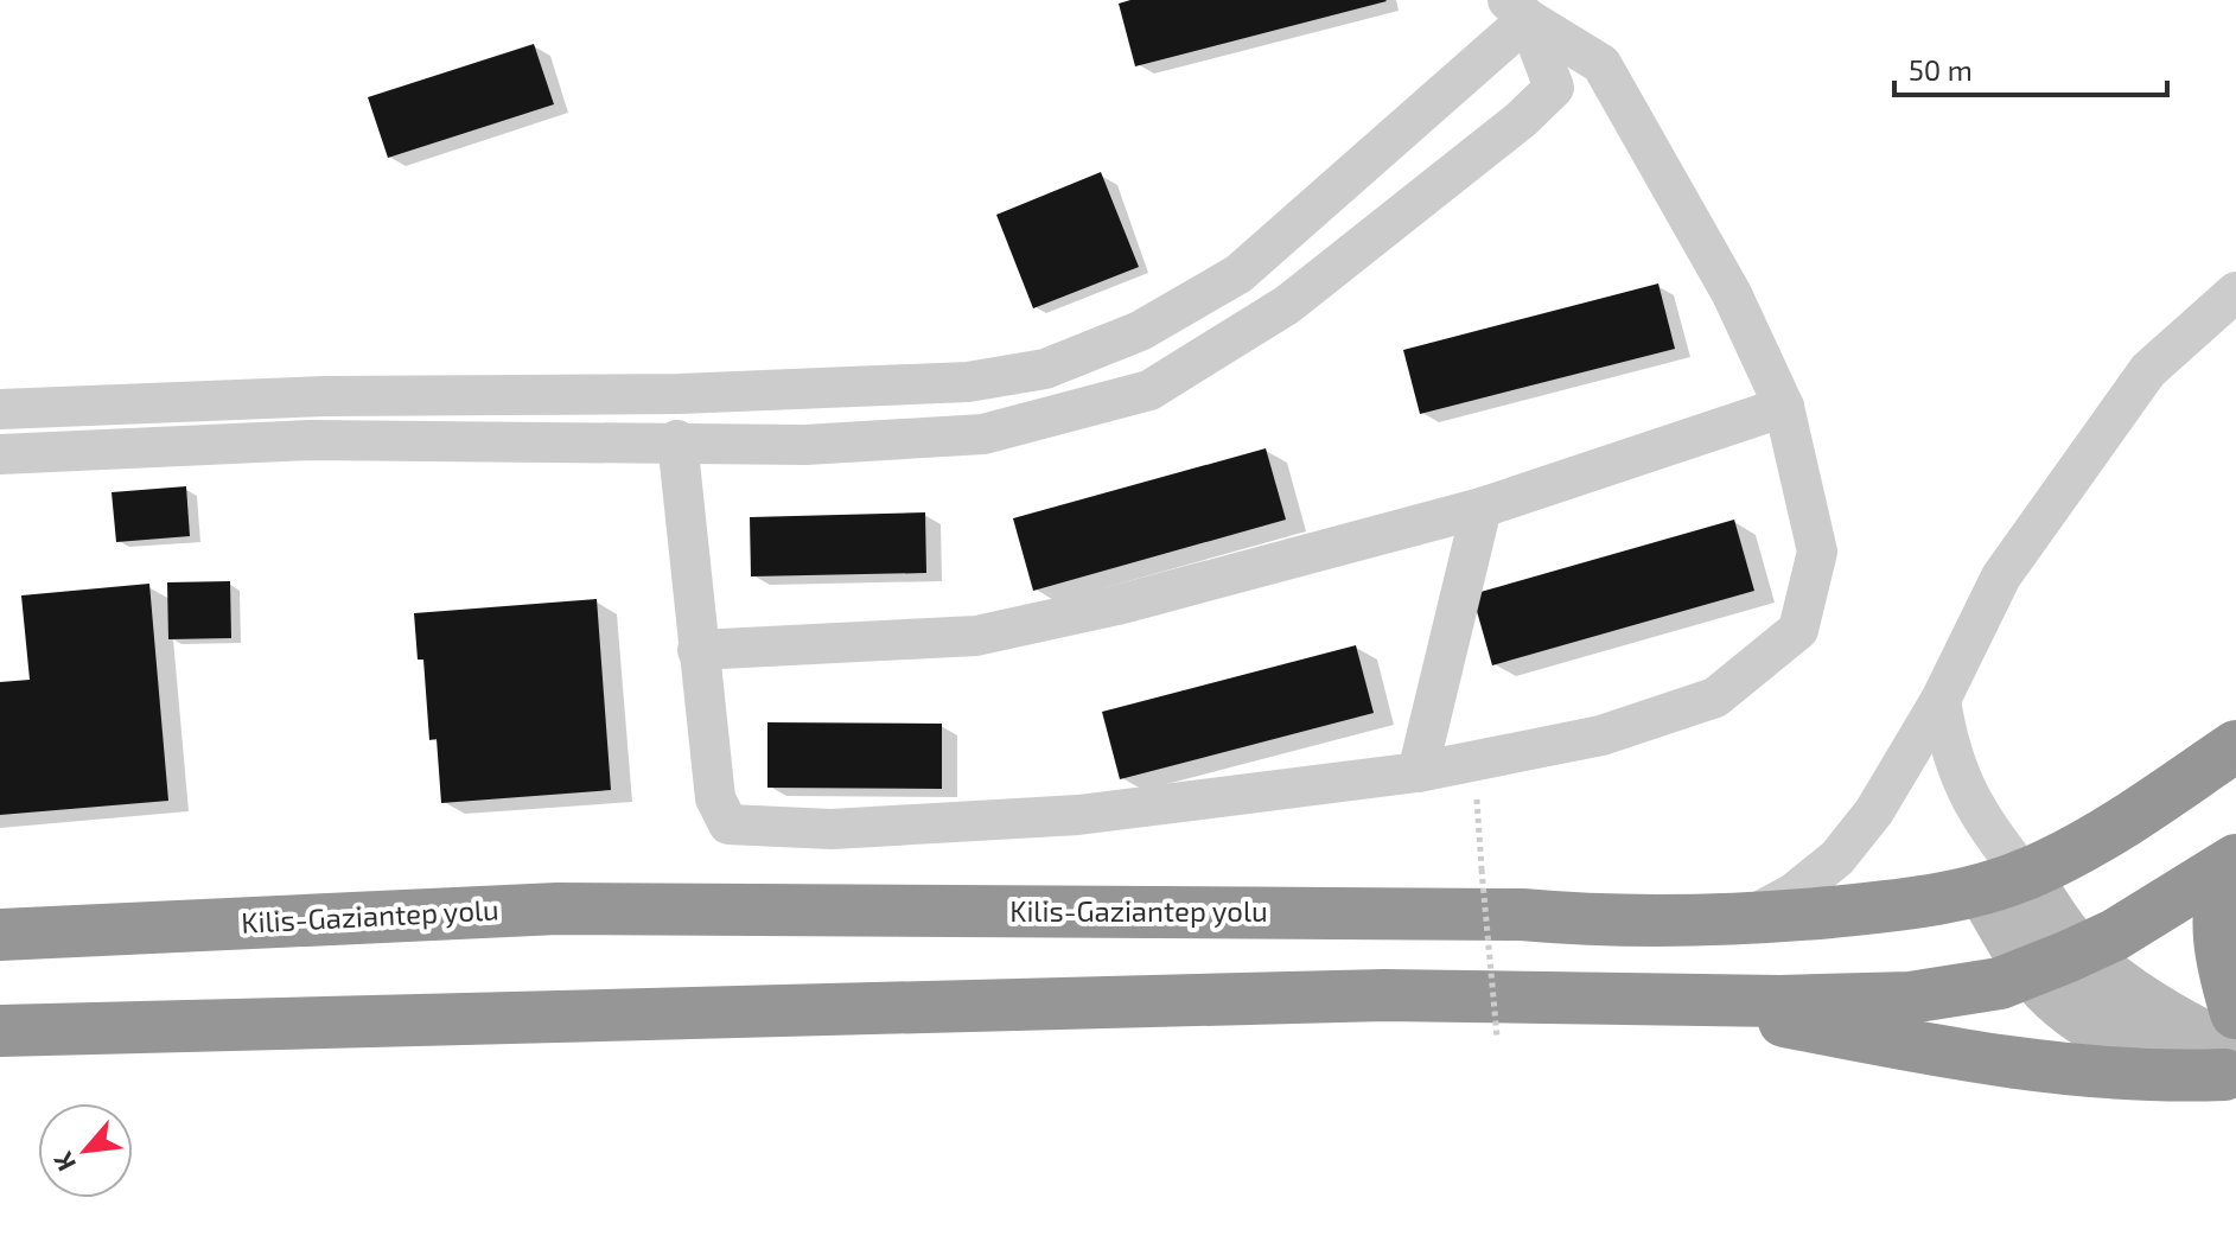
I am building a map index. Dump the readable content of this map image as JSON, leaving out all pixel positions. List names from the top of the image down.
{
  "streets": {
    "highway": ["Kilis-Gaziantep yolu"]
  },
  "scale_bar": "50 m",
  "north": "bottom left"
}
